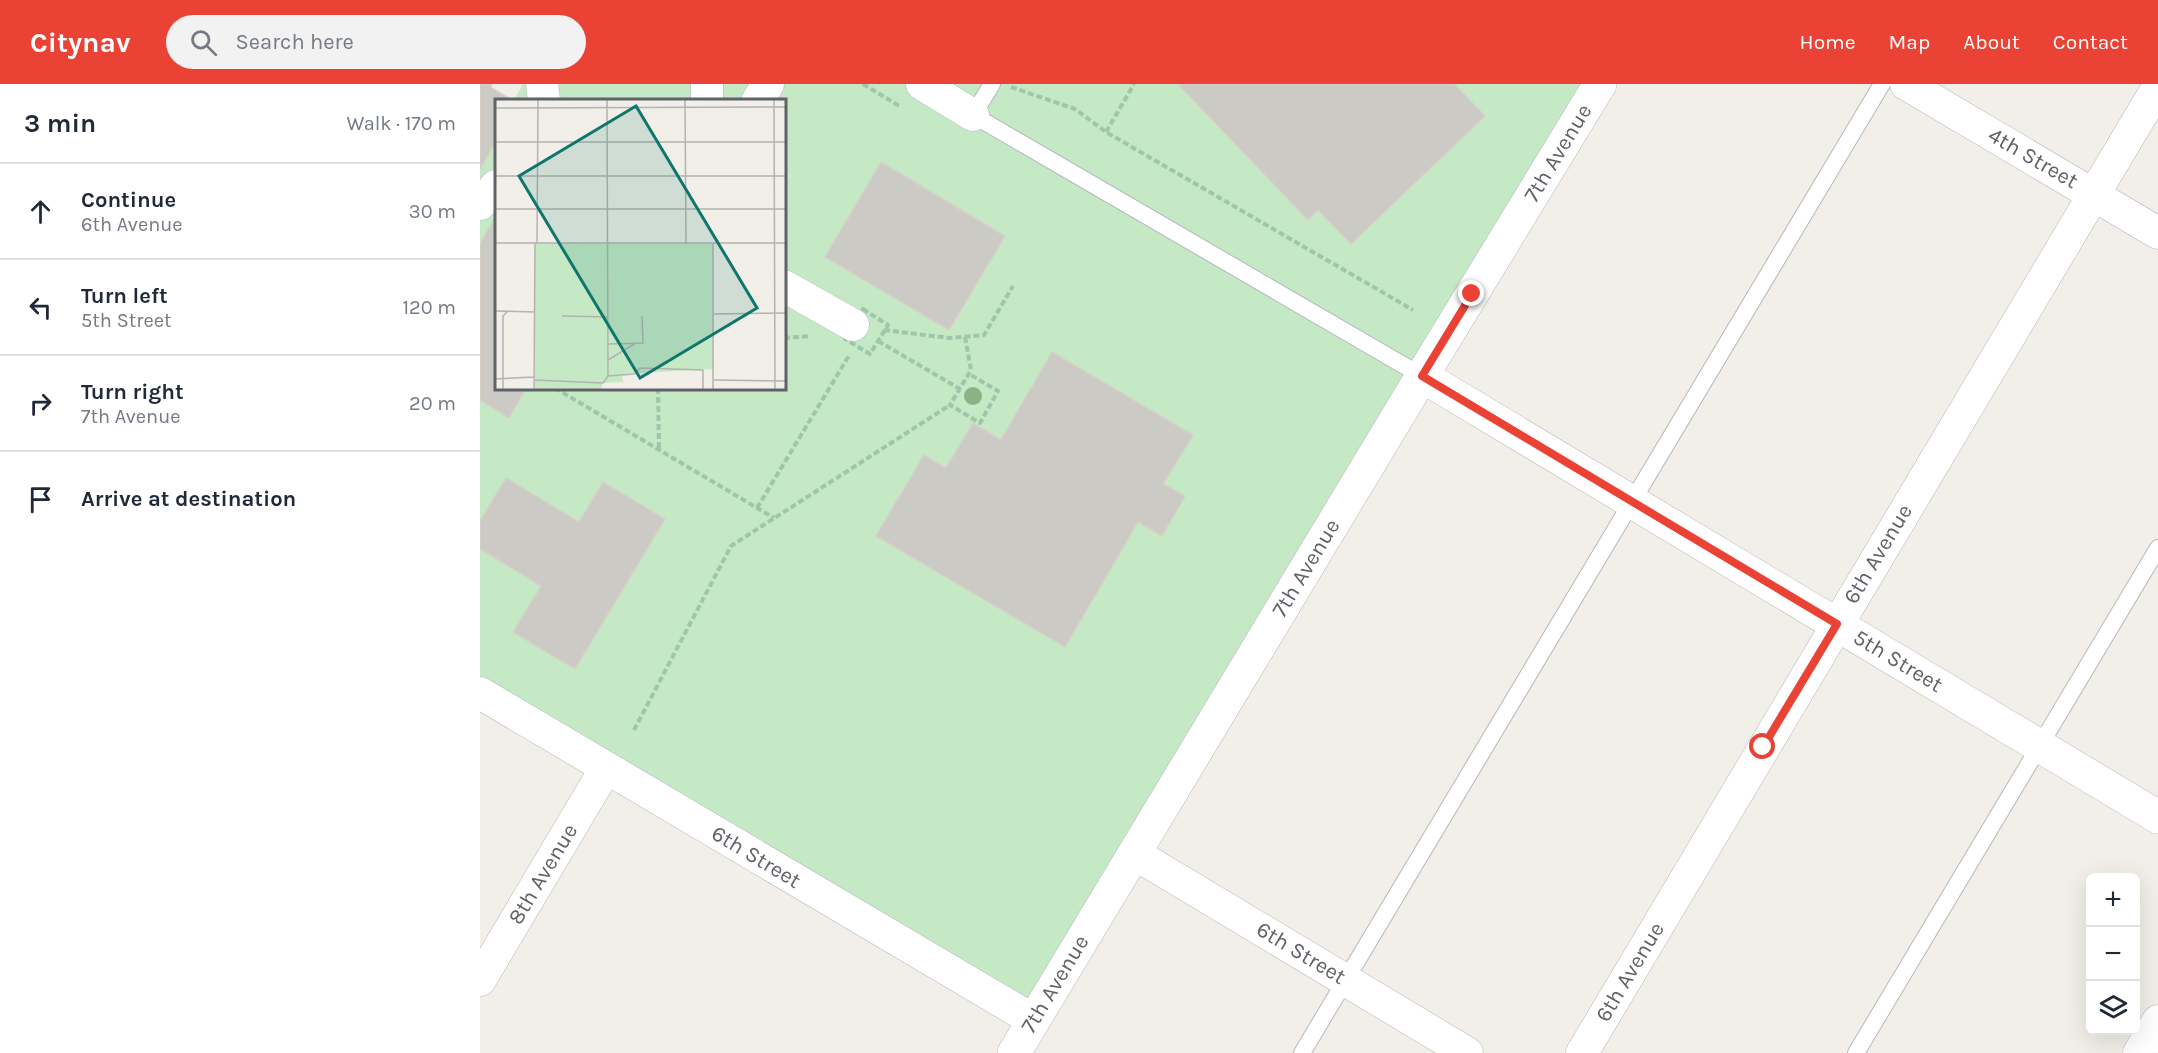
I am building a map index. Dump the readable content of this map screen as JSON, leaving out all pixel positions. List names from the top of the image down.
{
  "streets": {
    "street": [
      "7th Avenue",
      "4th Street",
      "6th Avenue",
      "5th Street",
      "6th Street",
      "8th Avenue"
    ]
  },
  "crossings": [
    ["7th Avenue", "5th Street"],
    ["7th Avenue", "6th Street"],
    ["4th Street", "6th Avenue"],
    ["6th Avenue", "5th Street"],
    ["6th Street", "8th Avenue"]
  ],
  "page": {
    "header": "Citynav",
    "search": "Search here",
    "nav": [
      "Home",
      "Map",
      "About",
      "Contact"
    ],
    "heading": ["3 min", "Walk · 170 m"],
    "list": [
      ["Continue", "6th Avenue", "30 m"],
      ["Turn left", "5th Street", "120 m"],
      ["Turn right", "7th Avenue", "20 m"],
      "Arrive at destination"
    ],
    "map_buttons": ["+", "−"]
  }
}
